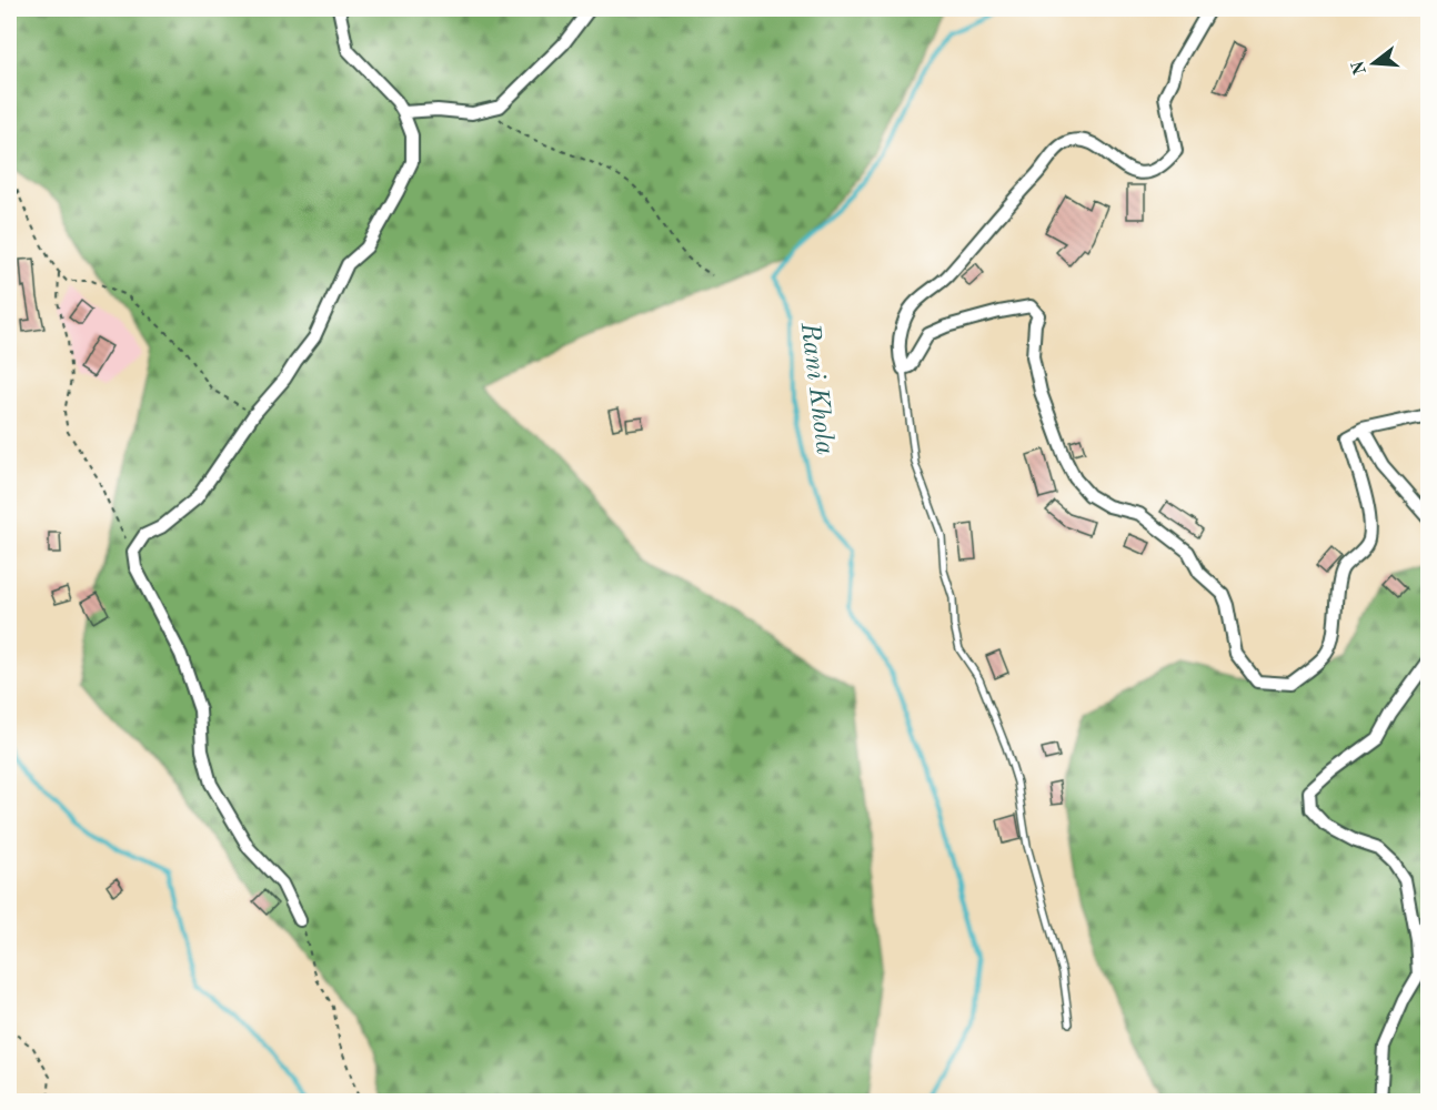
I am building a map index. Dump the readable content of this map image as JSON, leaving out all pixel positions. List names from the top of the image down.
{
  "water": ["Rani Khola"],
  "north": "left"
}
